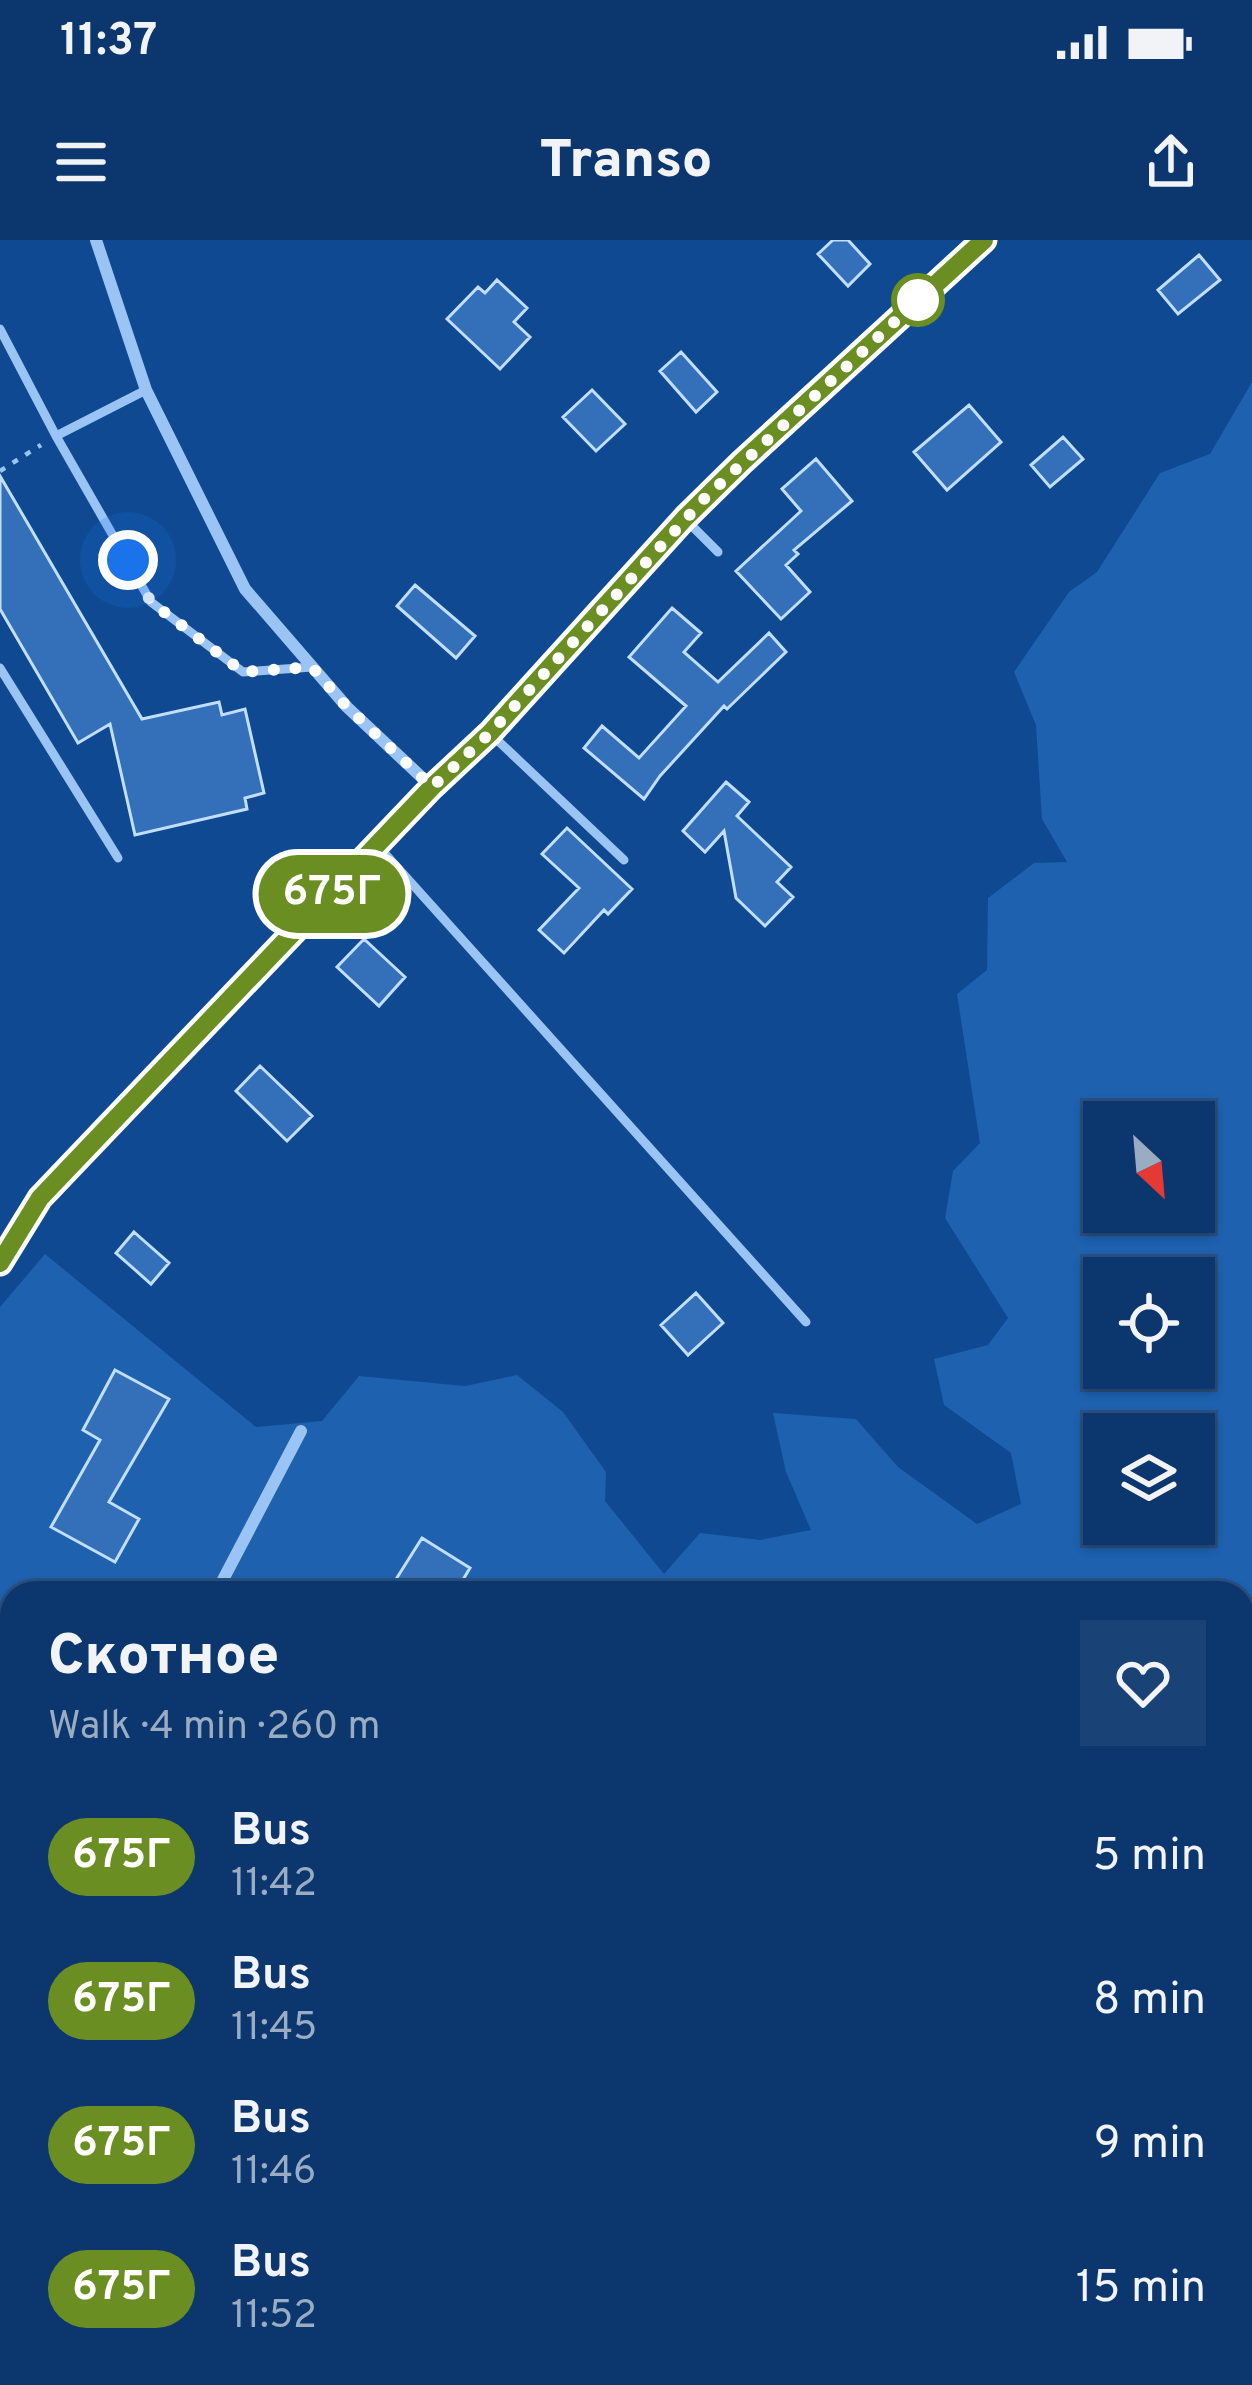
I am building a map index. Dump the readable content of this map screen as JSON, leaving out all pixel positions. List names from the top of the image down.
{
  "lines": ["bus line 675Г"],
  "north": "bottom right",
  "page": {
    "status": "11:37",
    "header": "Transo",
    "on_map": "675Г",
    "heading": ["Скотное", "Walk · 4 min · 260 m"],
    "list": [
      {
        "mark": "675Г",
        "name": "Bus",
        "note": "11:42",
        "value": "5 min"
      },
      {
        "mark": "675Г",
        "name": "Bus",
        "note": "11:45",
        "value": "8 min"
      },
      {
        "mark": "675Г",
        "name": "Bus",
        "note": "11:46",
        "value": "9 min"
      },
      {
        "mark": "675Г",
        "name": "Bus",
        "note": "11:52",
        "value": "15 min"
      }
    ]
  }
}
